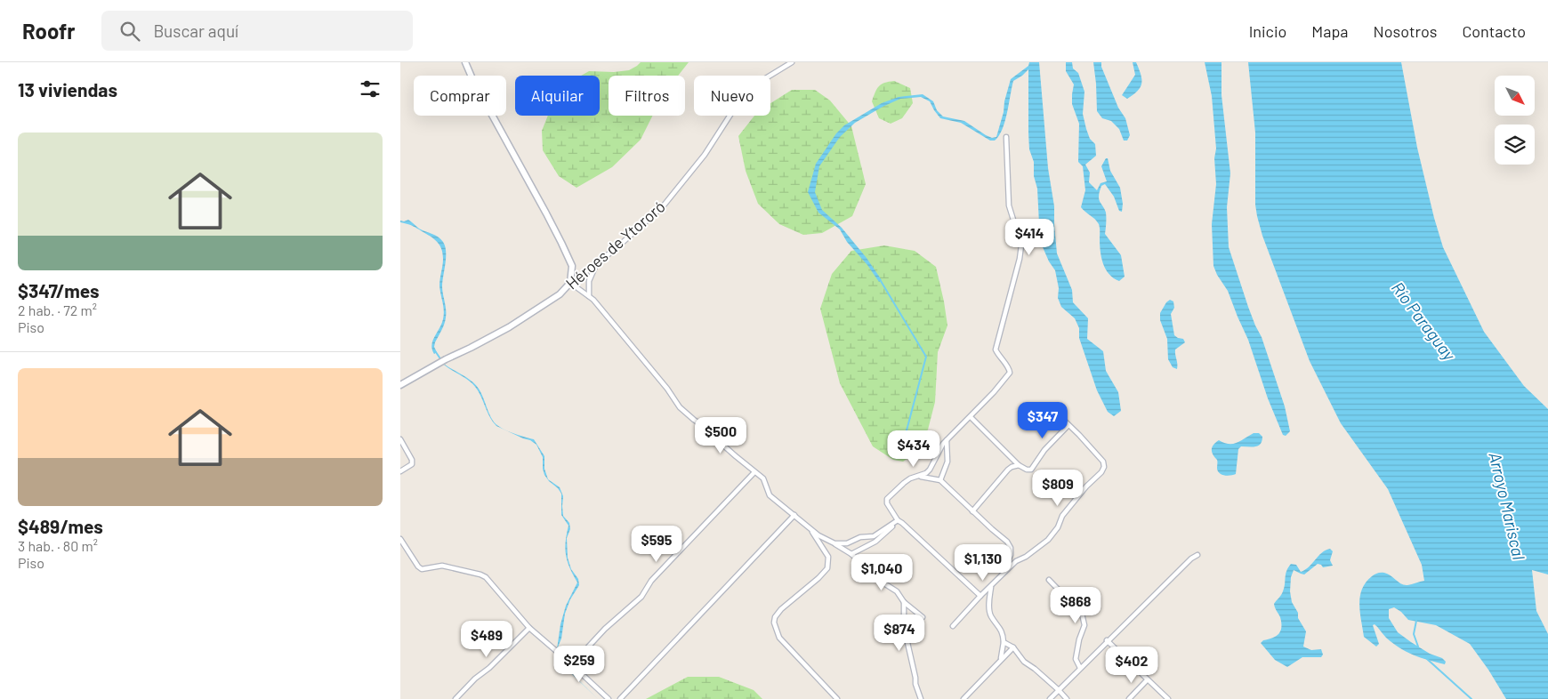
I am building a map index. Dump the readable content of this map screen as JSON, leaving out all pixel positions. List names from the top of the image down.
{
  "streets": {
    "main road": ["Héroes de Ytororó"]
  },
  "water": ["Río Paraguay", "Arroyo Mariscal"],
  "north": "bottom right",
  "page": {
    "header": "Roofr",
    "search": "Buscar aquí",
    "nav": [
      "Inicio",
      "Mapa",
      "Nosotros",
      "Contacto"
    ],
    "heading": "13 viviendas",
    "chip": [
      "Comprar",
      "Alquilar",
      "Filtros",
      "Nuevo"
    ],
    "list": [
      {
        "name": "$347/mes",
        "note": "2 hab. · 72 m² · Piso"
      },
      {
        "name": "$489/mes",
        "note": "3 hab. · 80 m² · Piso"
      }
    ],
    "price": [
      "$414",
      "$347",
      "$500",
      "$434",
      "$809",
      "$595",
      "$1,130",
      "$1,040",
      "$868",
      "$874",
      "$489",
      "$259",
      "$402"
    ]
  }
}
